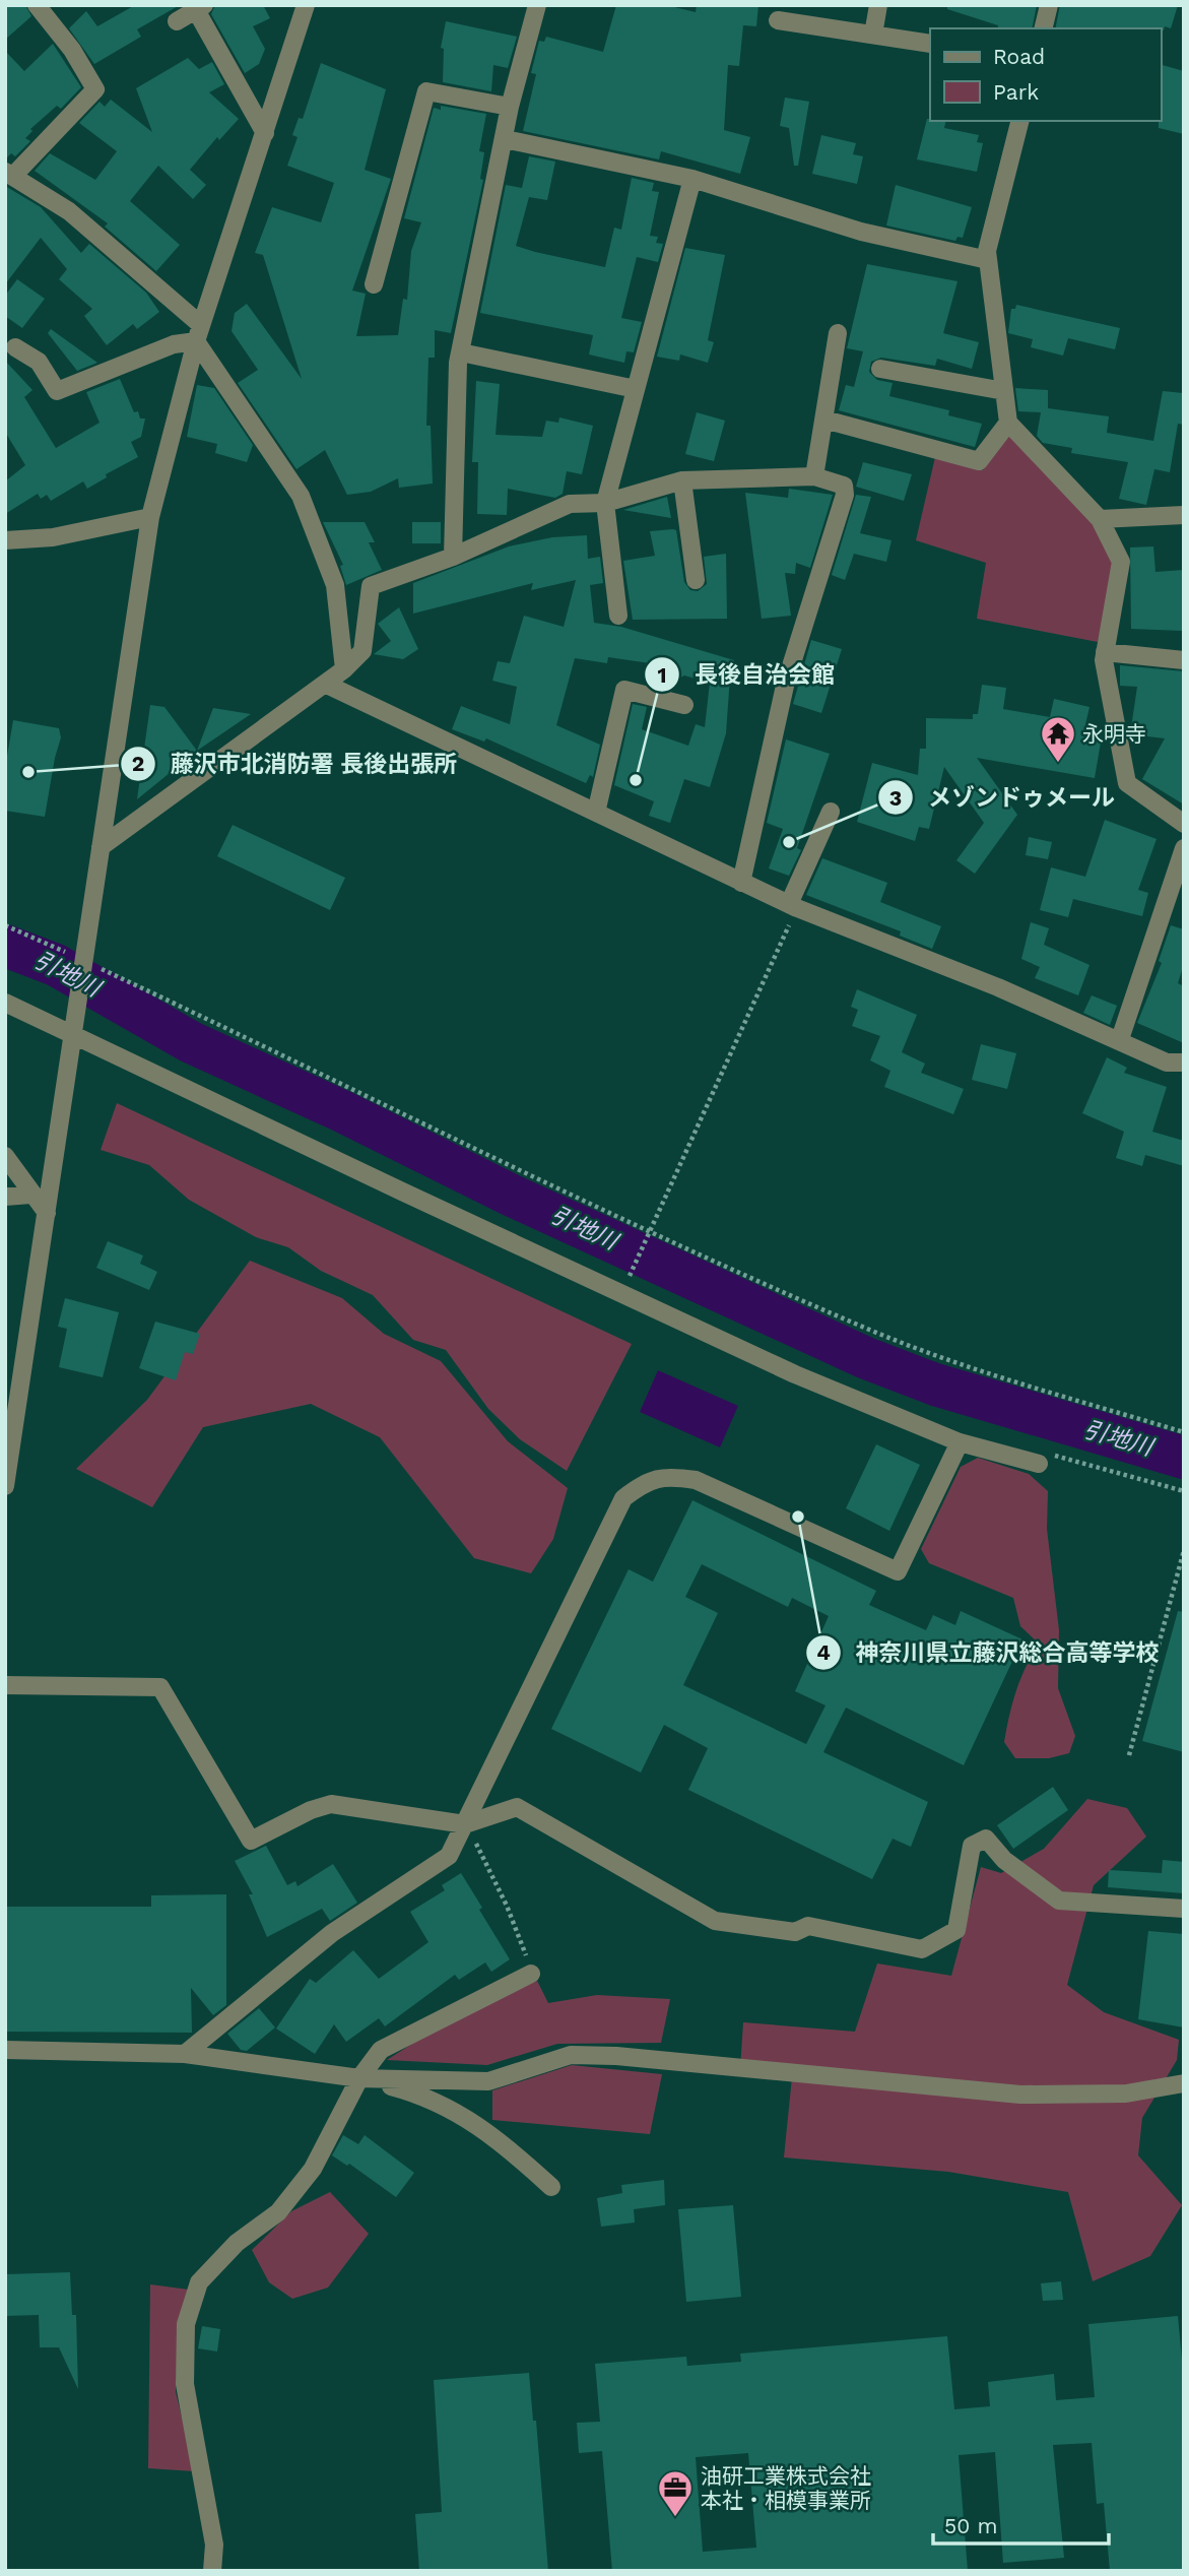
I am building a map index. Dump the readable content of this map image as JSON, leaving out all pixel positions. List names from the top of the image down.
{
  "water": ["引地川"],
  "places": {
    "temple": ["永明寺"],
    "other": [
      "藤沢市北消防署 長後出張所",
      "長後自治会館",
      "メゾンドゥメール",
      "神奈川県立藤沢総合高等学校"
    ],
    "office": ["油研工業株式会社 本社・相模事業所"]
  },
  "legend": ["Road", "Park"],
  "scale_bar": "50 m"
}
